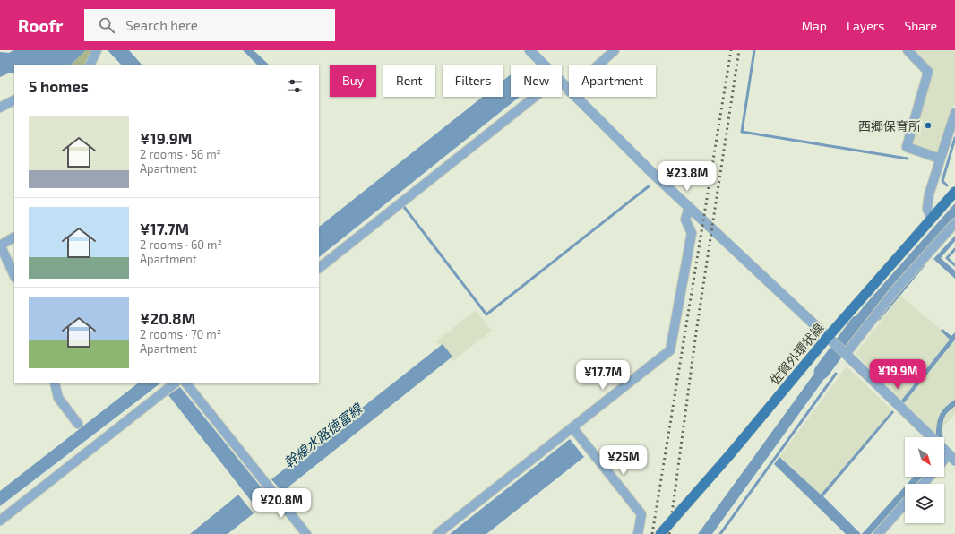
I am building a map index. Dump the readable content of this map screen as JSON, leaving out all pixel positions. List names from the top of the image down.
{
  "streets": {
    "main road": ["佐賀外環状線"]
  },
  "water": ["幹線水路徳富線"],
  "places": ["西郷保育所"],
  "north": "bottom right",
  "page": {
    "header": "Roofr",
    "search": "Search here",
    "nav": ["Map", "Layers", "Share"],
    "chip": [
      "Buy",
      "Rent",
      "Filters",
      "New",
      "Apartment"
    ],
    "heading": "5 homes",
    "list": [
      {
        "name": "¥19.9M",
        "note": "2 rooms · 56 m² · Apartment"
      },
      {
        "name": "¥17.7M",
        "note": "2 rooms · 60 m² · Apartment"
      },
      {
        "name": "¥20.8M",
        "note": "2 rooms · 70 m² · Apartment"
      }
    ],
    "price": [
      "¥23.8M",
      "¥19.9M",
      "¥17.7M",
      "¥25M",
      "¥20.8M"
    ]
  }
}
